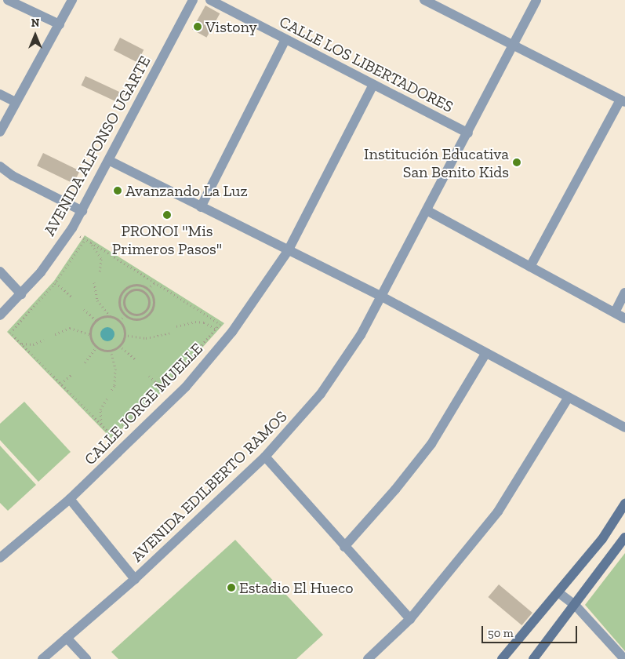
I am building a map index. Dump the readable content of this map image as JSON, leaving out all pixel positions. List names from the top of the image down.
{
  "streets": {
    "street": [
      "CALLE LOS LIBERTADORES",
      "AVENIDA ALFONSO UGARTE",
      "CALLE JORGE MUELLE",
      "AVENIDA EDILBERTO RAMOS"
    ]
  },
  "crossings": [
    ["CALLE LOS LIBERTADORES", "CALLE JORGE MUELLE"],
    ["CALLE LOS LIBERTADORES", "AVENIDA EDILBERTO RAMOS"]
  ],
  "places": [
    "Vistony",
    "Institución Educativa San Benito Kids",
    "Avanzando La Luz",
    "PRONOI \"Mis Primeros Pasos\"",
    "Estadio El Hueco"
  ],
  "scale_bar": "50 m",
  "north": "top"
}
